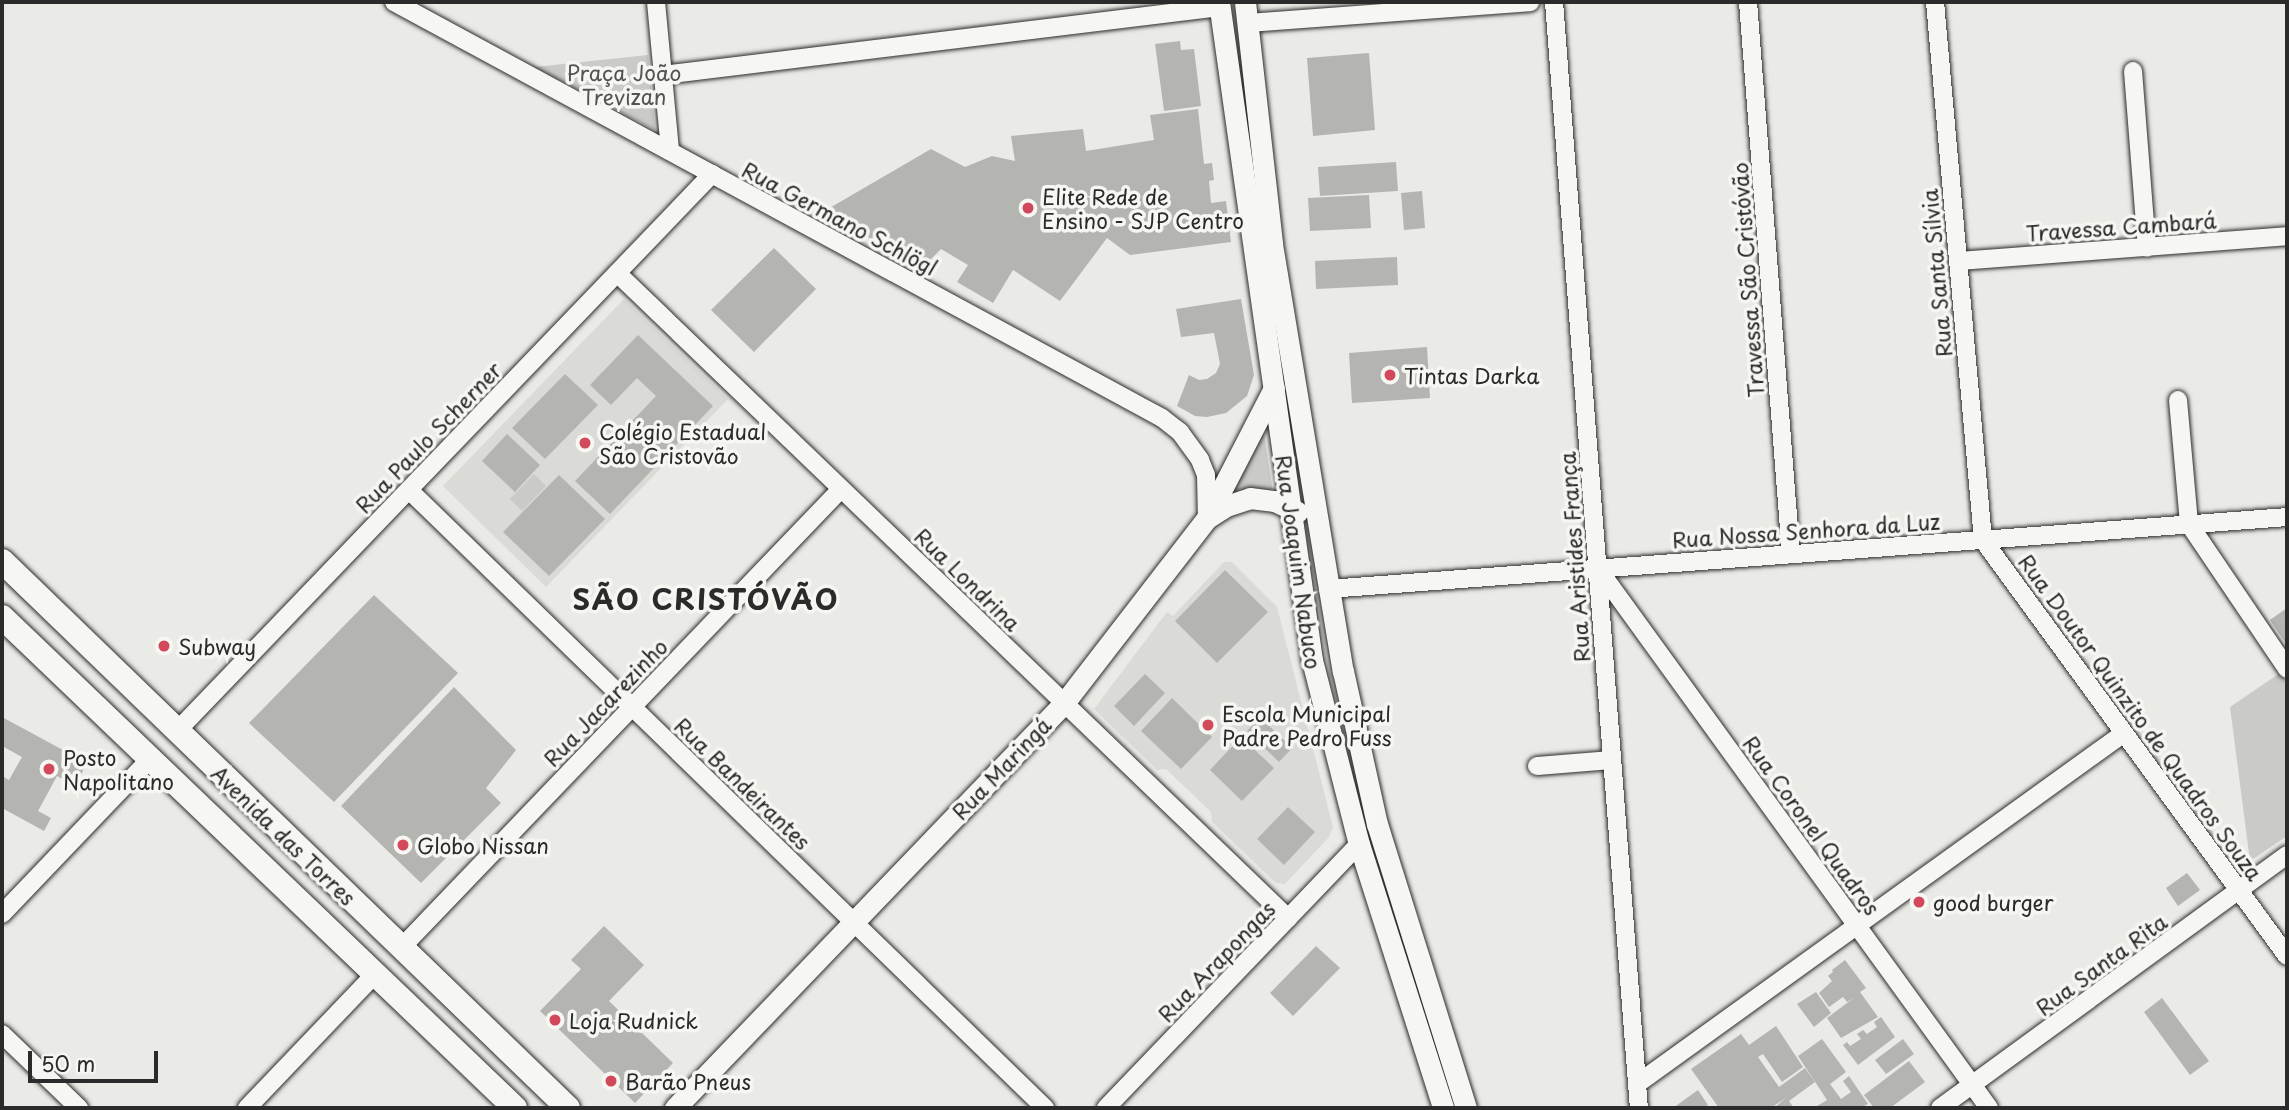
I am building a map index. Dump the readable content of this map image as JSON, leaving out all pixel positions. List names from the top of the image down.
{
  "streets": {
    "highway": ["Avenida das Torres"],
    "main road": ["Rua Joaquim Nabuco", "Rua Maringá"],
    "street": [
      "Rua Germano Schlögl",
      "Travessa Cambará",
      "Rua Santa Sílvia",
      "Travessa São Cristóvão",
      "Rua Paulo Scherner",
      "Rua Nossa Senhora da Luz",
      "Rua Aristides França",
      "Rua Londrina",
      "Rua Jacarezinho",
      "Rua Doutor Quinzito de Quadros Souza",
      "Rua Bandeirantes",
      "Rua Coronel Quadros",
      "Rua Arapongas",
      "Rua Santa Rita"
    ]
  },
  "crossings": [
    ["Rua Germano Schlögl", "Rua Paulo Scherner"],
    ["Rua Germano Schlögl", "Rua Maringá"],
    ["Travessa Cambará", "Rua Santa Sílvia"],
    ["Rua Santa Sílvia", "Rua Nossa Senhora da Luz"],
    ["Rua Santa Sílvia", "Rua Doutor Quinzito de Quadros Souza"],
    ["Travessa São Cristóvão", "Rua Nossa Senhora da Luz"],
    ["Rua Paulo Scherner", "Rua Londrina"],
    ["Rua Paulo Scherner", "Rua Bandeirantes"],
    ["Rua Paulo Scherner", "Avenida das Torres"],
    ["Rua Nossa Senhora da Luz", "Rua Aristides França"],
    ["Rua Nossa Senhora da Luz", "Rua Joaquim Nabuco"],
    ["Rua Nossa Senhora da Luz", "Rua Doutor Quinzito de Quadros Souza"],
    ["Rua Nossa Senhora da Luz", "Rua Coronel Quadros"],
    ["Rua Aristides França", "Rua Coronel Quadros"],
    ["Rua Joaquim Nabuco", "Rua Maringá"],
    ["Rua Joaquim Nabuco", "Rua Arapongas"],
    ["Rua Londrina", "Rua Jacarezinho"],
    ["Rua Londrina", "Rua Maringá"],
    ["Rua Londrina", "Rua Arapongas"],
    ["Rua Jacarezinho", "Rua Bandeirantes"],
    ["Rua Jacarezinho", "Avenida das Torres"],
    ["Rua Doutor Quinzito de Quadros Souza", "Rua Santa Rita"],
    ["Rua Maringá", "Rua Bandeirantes"],
    ["Rua Coronel Quadros", "Rua Santa Rita"]
  ],
  "districts": ["SÃO CRISTÓVÃO"],
  "parks": ["Praça João Trevizan"],
  "places": [
    "Elite Rede de Ensino - SJP Centro",
    "Tintas Darka",
    "Colégio Estadual São Cristovão",
    "Subway",
    "Escola Municipal Padre Pedro Fuss",
    "Posto Napolitano",
    "Globo Nissan",
    "good burger",
    "Loja Rudnick",
    "Barão Pneus"
  ],
  "scale_bar": "50 m"
}
